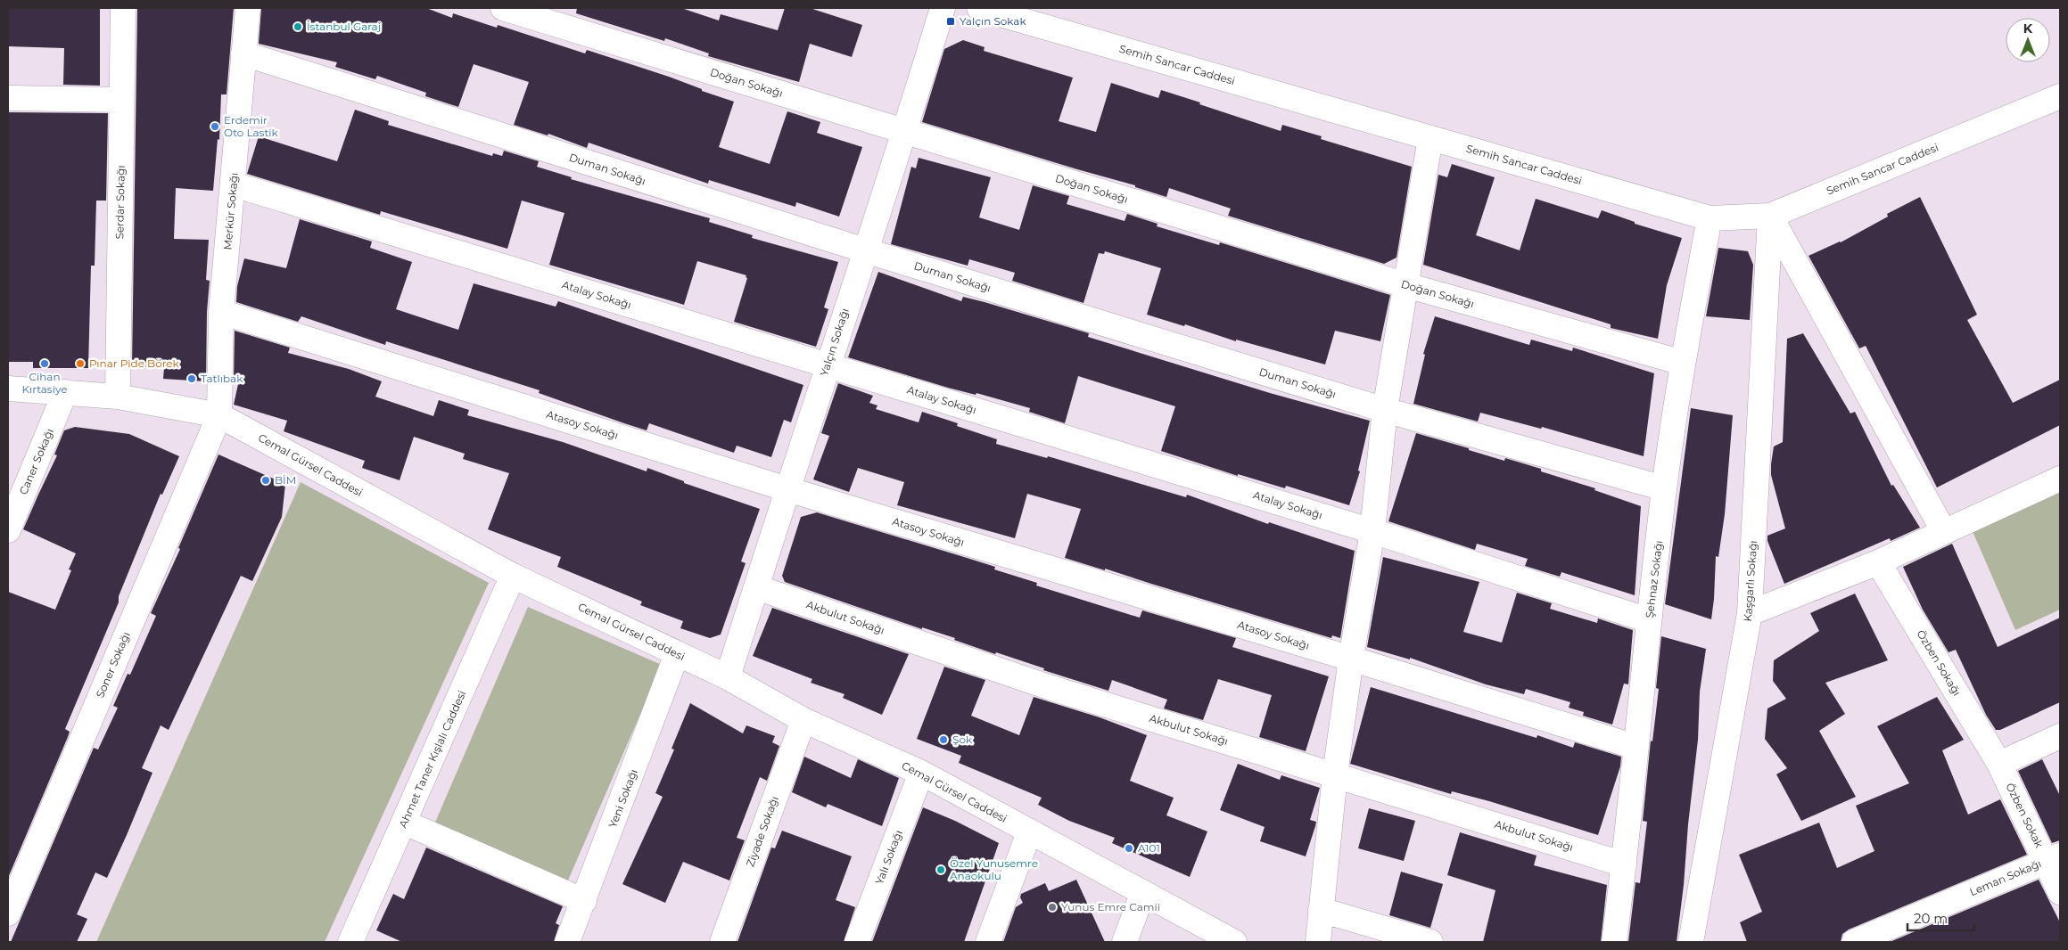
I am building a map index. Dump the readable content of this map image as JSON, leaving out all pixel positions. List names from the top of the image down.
{
  "streets": {
    "street": [
      "Semih Sancar Caddesi",
      "Doğan Sokağı",
      "Duman Sokağı",
      "Serdar Sokağı",
      "Merkür Sokağı",
      "Atalay Sokağı",
      "Yalçın Sokağı",
      "Atasoy Sokağı",
      "Caner Sokağı",
      "Cemal Gürsel Caddesi",
      "Şehnaz Sokağı",
      "Kaşgarlı Sokağı",
      "Akbulut Sokağı",
      "Özben Sokağı",
      "Soner Sokağı",
      "Ahmet Taner Kışlalı Caddesi",
      "Yeni Sokağı",
      "Özben Sokak",
      "Ziyade Sokağı",
      "Yalı Sokağı",
      "Leman Sokağı"
    ]
  },
  "crossings": [
    ["Semih Sancar Caddesi", "Şehnaz Sokağı"],
    ["Semih Sancar Caddesi", "Kaşgarlı Sokağı"],
    ["Doğan Sokağı", "Yalçın Sokağı"],
    ["Doğan Sokağı", "Şehnaz Sokağı"],
    ["Duman Sokağı", "Merkür Sokağı"],
    ["Duman Sokağı", "Yalçın Sokağı"],
    ["Duman Sokağı", "Şehnaz Sokağı"],
    ["Serdar Sokağı", "Cemal Gürsel Caddesi"],
    ["Merkür Sokağı", "Atalay Sokağı"],
    ["Merkür Sokağı", "Atasoy Sokağı"],
    ["Merkür Sokağı", "Cemal Gürsel Caddesi"],
    ["Merkür Sokağı", "Soner Sokağı"],
    ["Atalay Sokağı", "Yalçın Sokağı"],
    ["Atalay Sokağı", "Şehnaz Sokağı"],
    ["Yalçın Sokağı", "Atasoy Sokağı"],
    ["Yalçın Sokağı", "Cemal Gürsel Caddesi"],
    ["Yalçın Sokağı", "Akbulut Sokağı"],
    ["Atasoy Sokağı", "Şehnaz Sokağı"],
    ["Caner Sokağı", "Cemal Gürsel Caddesi"],
    ["Cemal Gürsel Caddesi", "Soner Sokağı"],
    ["Cemal Gürsel Caddesi", "Ahmet Taner Kışlalı Caddesi"],
    ["Cemal Gürsel Caddesi", "Yeni Sokağı"],
    ["Cemal Gürsel Caddesi", "Ziyade Sokağı"],
    ["Cemal Gürsel Caddesi", "Yalı Sokağı"],
    ["Şehnaz Sokağı", "Akbulut Sokağı"],
    ["Özben Sokağı", "Özben Sokak"],
    ["Özben Sokak", "Leman Sokağı"]
  ],
  "places": {
    "transit": ["Yalçın Sokak"],
    "other": [
      "İstanbul Garaj",
      "Erdemir Oto Lastik",
      "Cihan Kırtasiye",
      "Pınar Pide Börek",
      "Tatlıbak",
      "BİM",
      "Şok",
      "A101",
      "Özel Yunusemre Anaokulu",
      "Yunus Emre Camii"
    ]
  },
  "scale_bar": "20 m",
  "north": "top"
}
